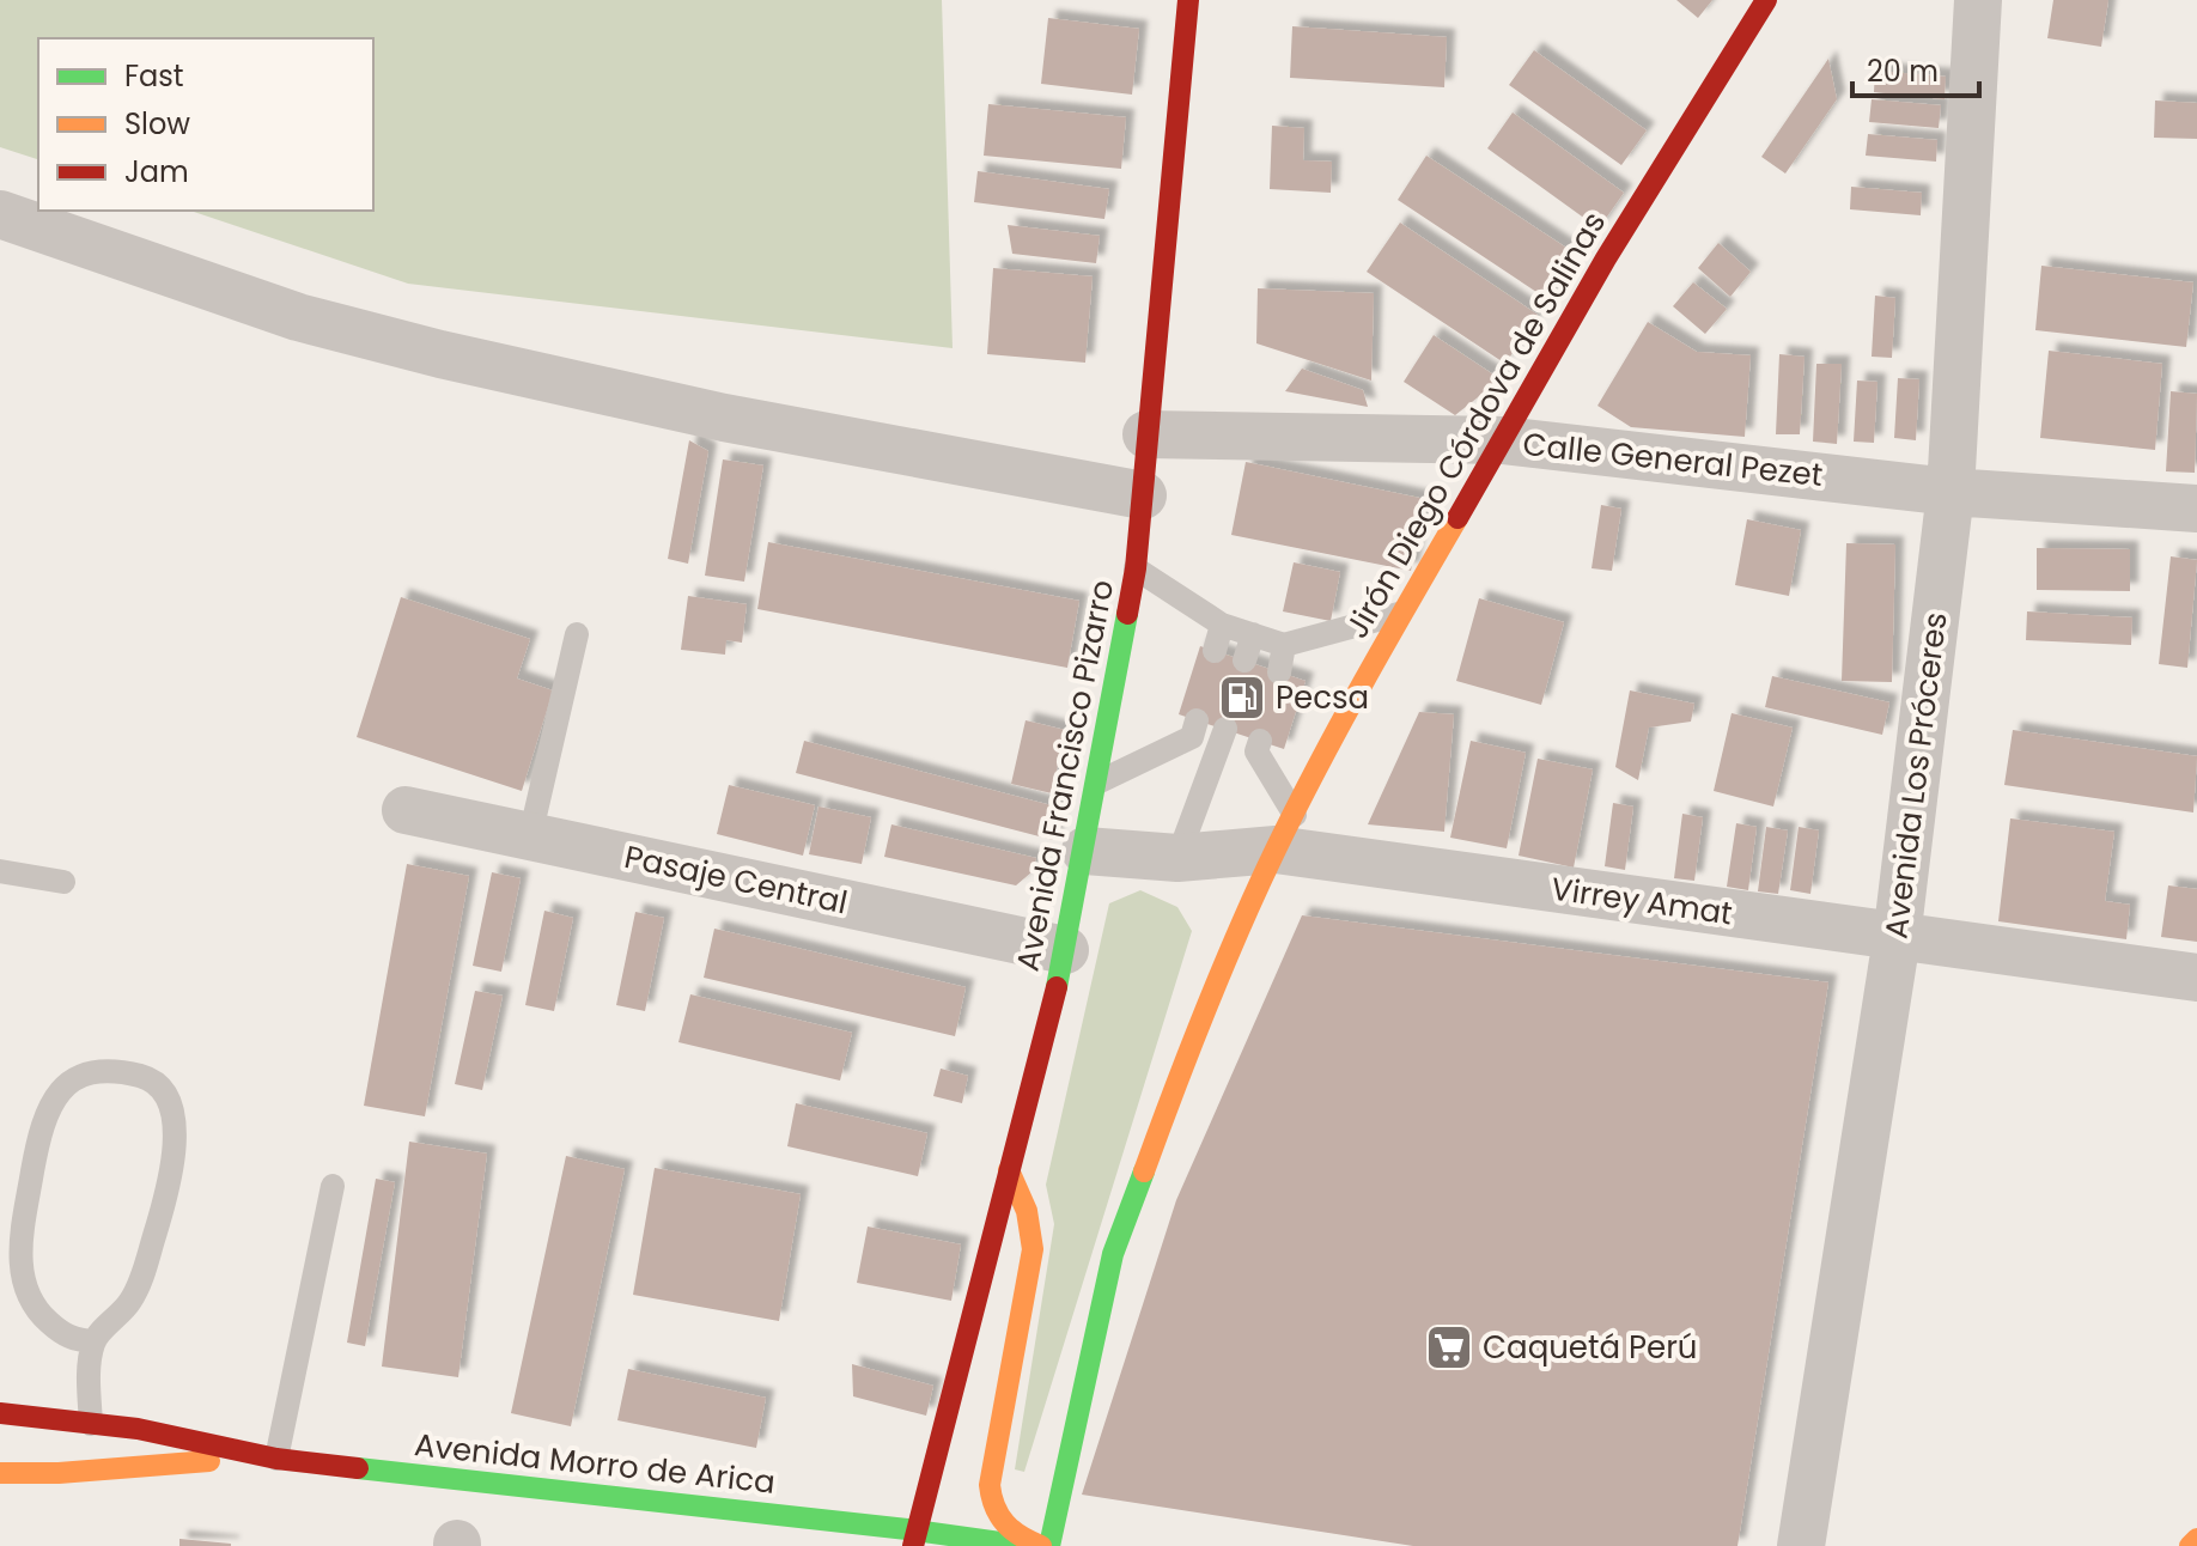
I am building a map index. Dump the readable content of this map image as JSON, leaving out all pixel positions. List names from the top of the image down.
{
  "streets": {
    "main road": ["Jirón Diego Córdova de Salinas", "Avenida Francisco Pizarro", "Avenida Morro de Arica"],
    "street": [
      "Calle General Pezet",
      "Avenida Los Próceres",
      "Pasaje Central",
      "Virrey Amat"
    ]
  },
  "crossings": [
    ["Jirón Diego Córdova de Salinas", "Calle General Pezet"],
    ["Jirón Diego Córdova de Salinas", "Virrey Amat"],
    ["Calle General Pezet", "Avenida Francisco Pizarro"],
    ["Calle General Pezet", "Avenida Los Próceres"],
    ["Avenida Francisco Pizarro", "Pasaje Central"],
    ["Avenida Francisco Pizarro", "Virrey Amat"],
    ["Avenida Francisco Pizarro", "Avenida Morro de Arica"],
    ["Avenida Los Próceres", "Virrey Amat"]
  ],
  "places": {
    "fuel station": ["Pecsa"],
    "supermarket": ["Caquetá Perú"]
  },
  "legend": ["Fast", "Slow", "Jam"],
  "scale_bar": "20 m"
}
